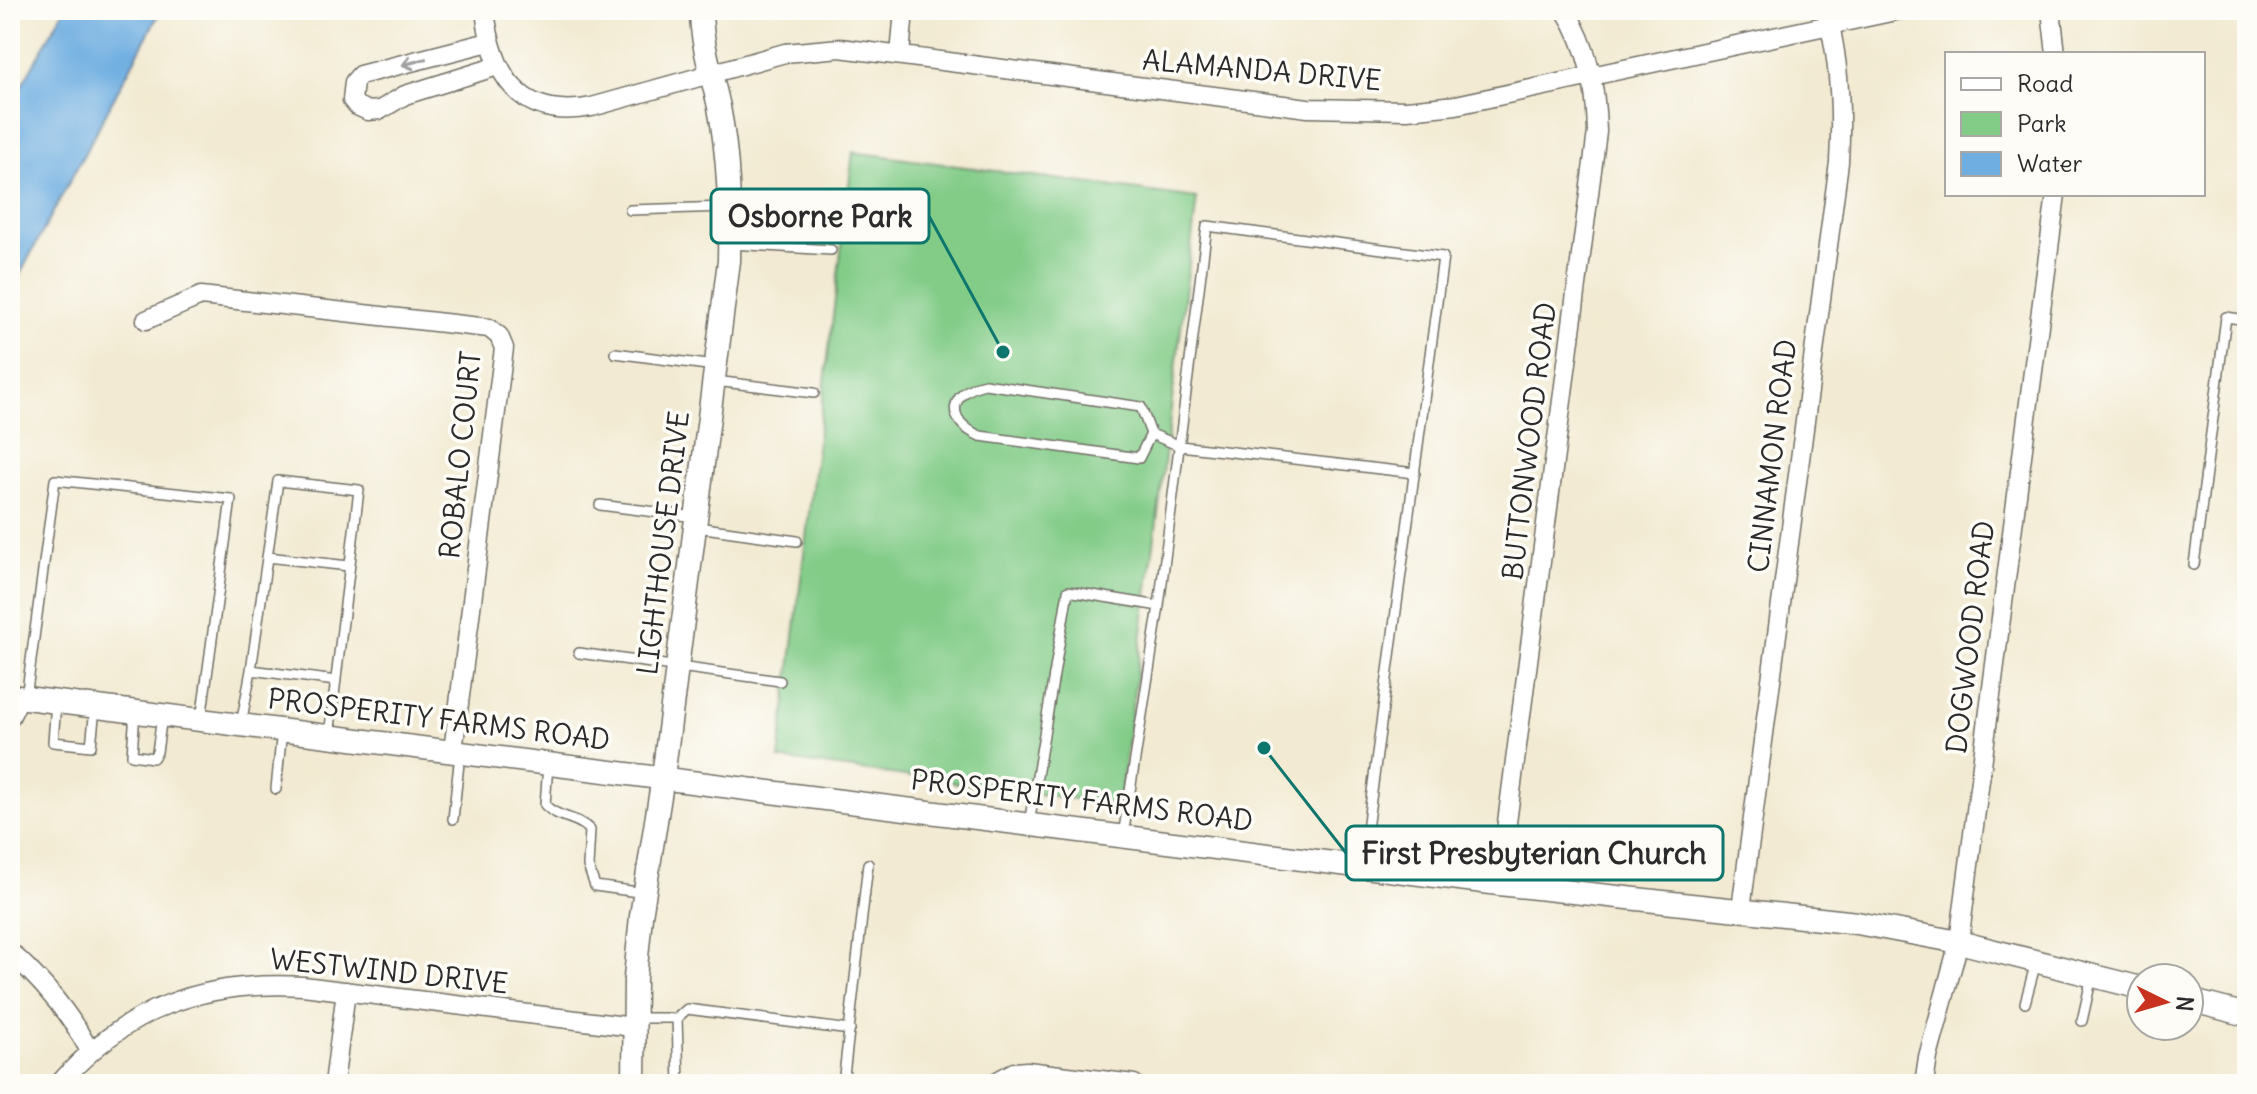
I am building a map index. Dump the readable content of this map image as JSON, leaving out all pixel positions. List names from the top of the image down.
{
  "streets": {
    "street": [
      "ALAMANDA DRIVE",
      "BUTTONWOOD ROAD",
      "ROBALO COURT",
      "CINNAMON ROAD",
      "LIGHTHOUSE DRIVE",
      "DOGWOOD ROAD",
      "PROSPERITY FARMS ROAD",
      "WESTWIND DRIVE"
    ]
  },
  "crossings": [
    ["ALAMANDA DRIVE", "BUTTONWOOD ROAD"],
    ["ALAMANDA DRIVE", "CINNAMON ROAD"],
    ["ALAMANDA DRIVE", "LIGHTHOUSE DRIVE"],
    ["BUTTONWOOD ROAD", "PROSPERITY FARMS ROAD"],
    ["ROBALO COURT", "PROSPERITY FARMS ROAD"],
    ["CINNAMON ROAD", "PROSPERITY FARMS ROAD"],
    ["LIGHTHOUSE DRIVE", "PROSPERITY FARMS ROAD"],
    ["LIGHTHOUSE DRIVE", "WESTWIND DRIVE"],
    ["DOGWOOD ROAD", "PROSPERITY FARMS ROAD"]
  ],
  "places": ["Osborne Park", "First Presbyterian Church"],
  "legend": ["Road", "Park", "Water"],
  "north": "right"
}
